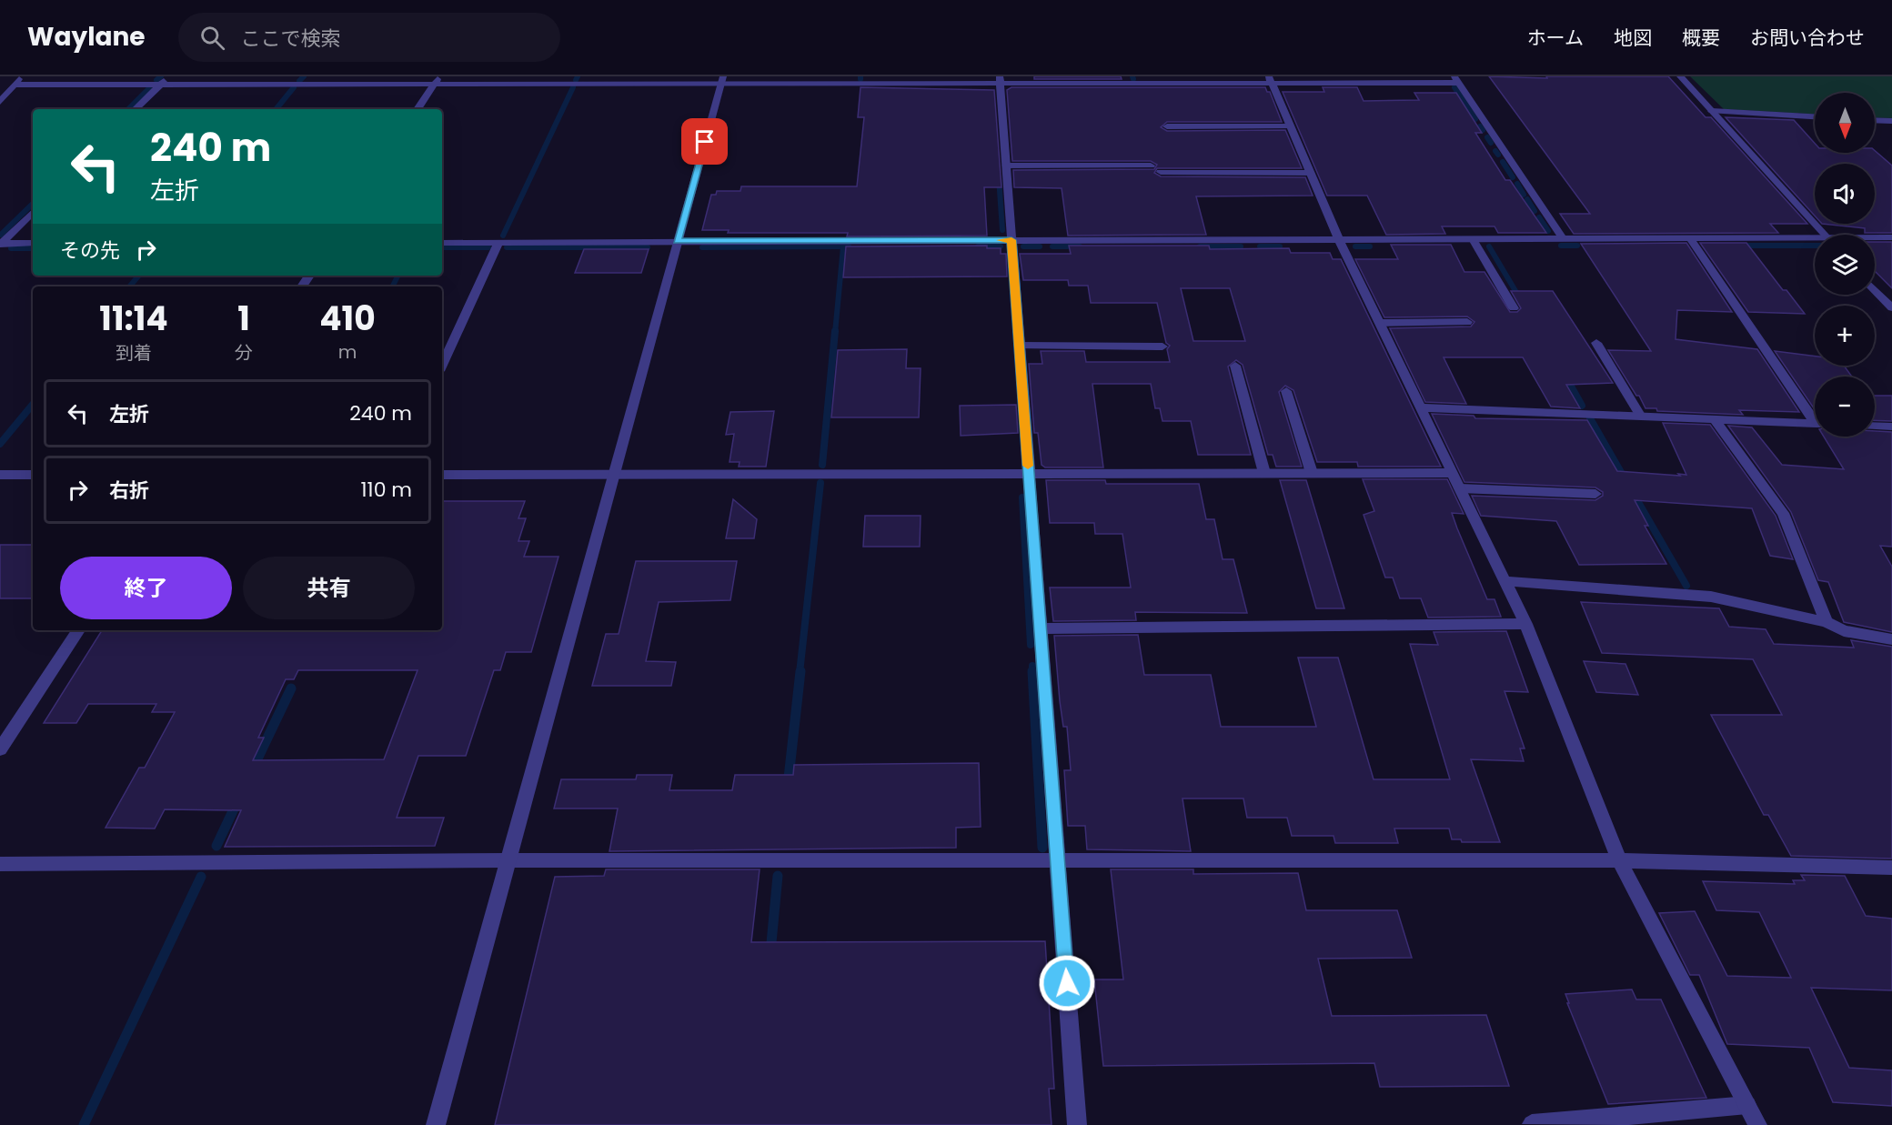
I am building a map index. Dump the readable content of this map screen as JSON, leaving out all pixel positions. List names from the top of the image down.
{
  "north": "bottom",
  "page": {
    "header": "Waylane",
    "search": "ここで検索",
    "nav": [
      "ホーム",
      "地図",
      "概要",
      "お問い合わせ"
    ],
    "map_buttons": ["+", "−"],
    "turn": ["240 m", "左折"],
    "then": "その先",
    "eta": [
      "11:14",
      "到着",
      "1",
      "分",
      "410",
      "m"
    ],
    "list": [
      {
        "name": "左折",
        "value": "240 m"
      },
      {
        "name": "右折",
        "value": "110 m"
      }
    ],
    "buttons": ["終了", "共有"]
  }
}
